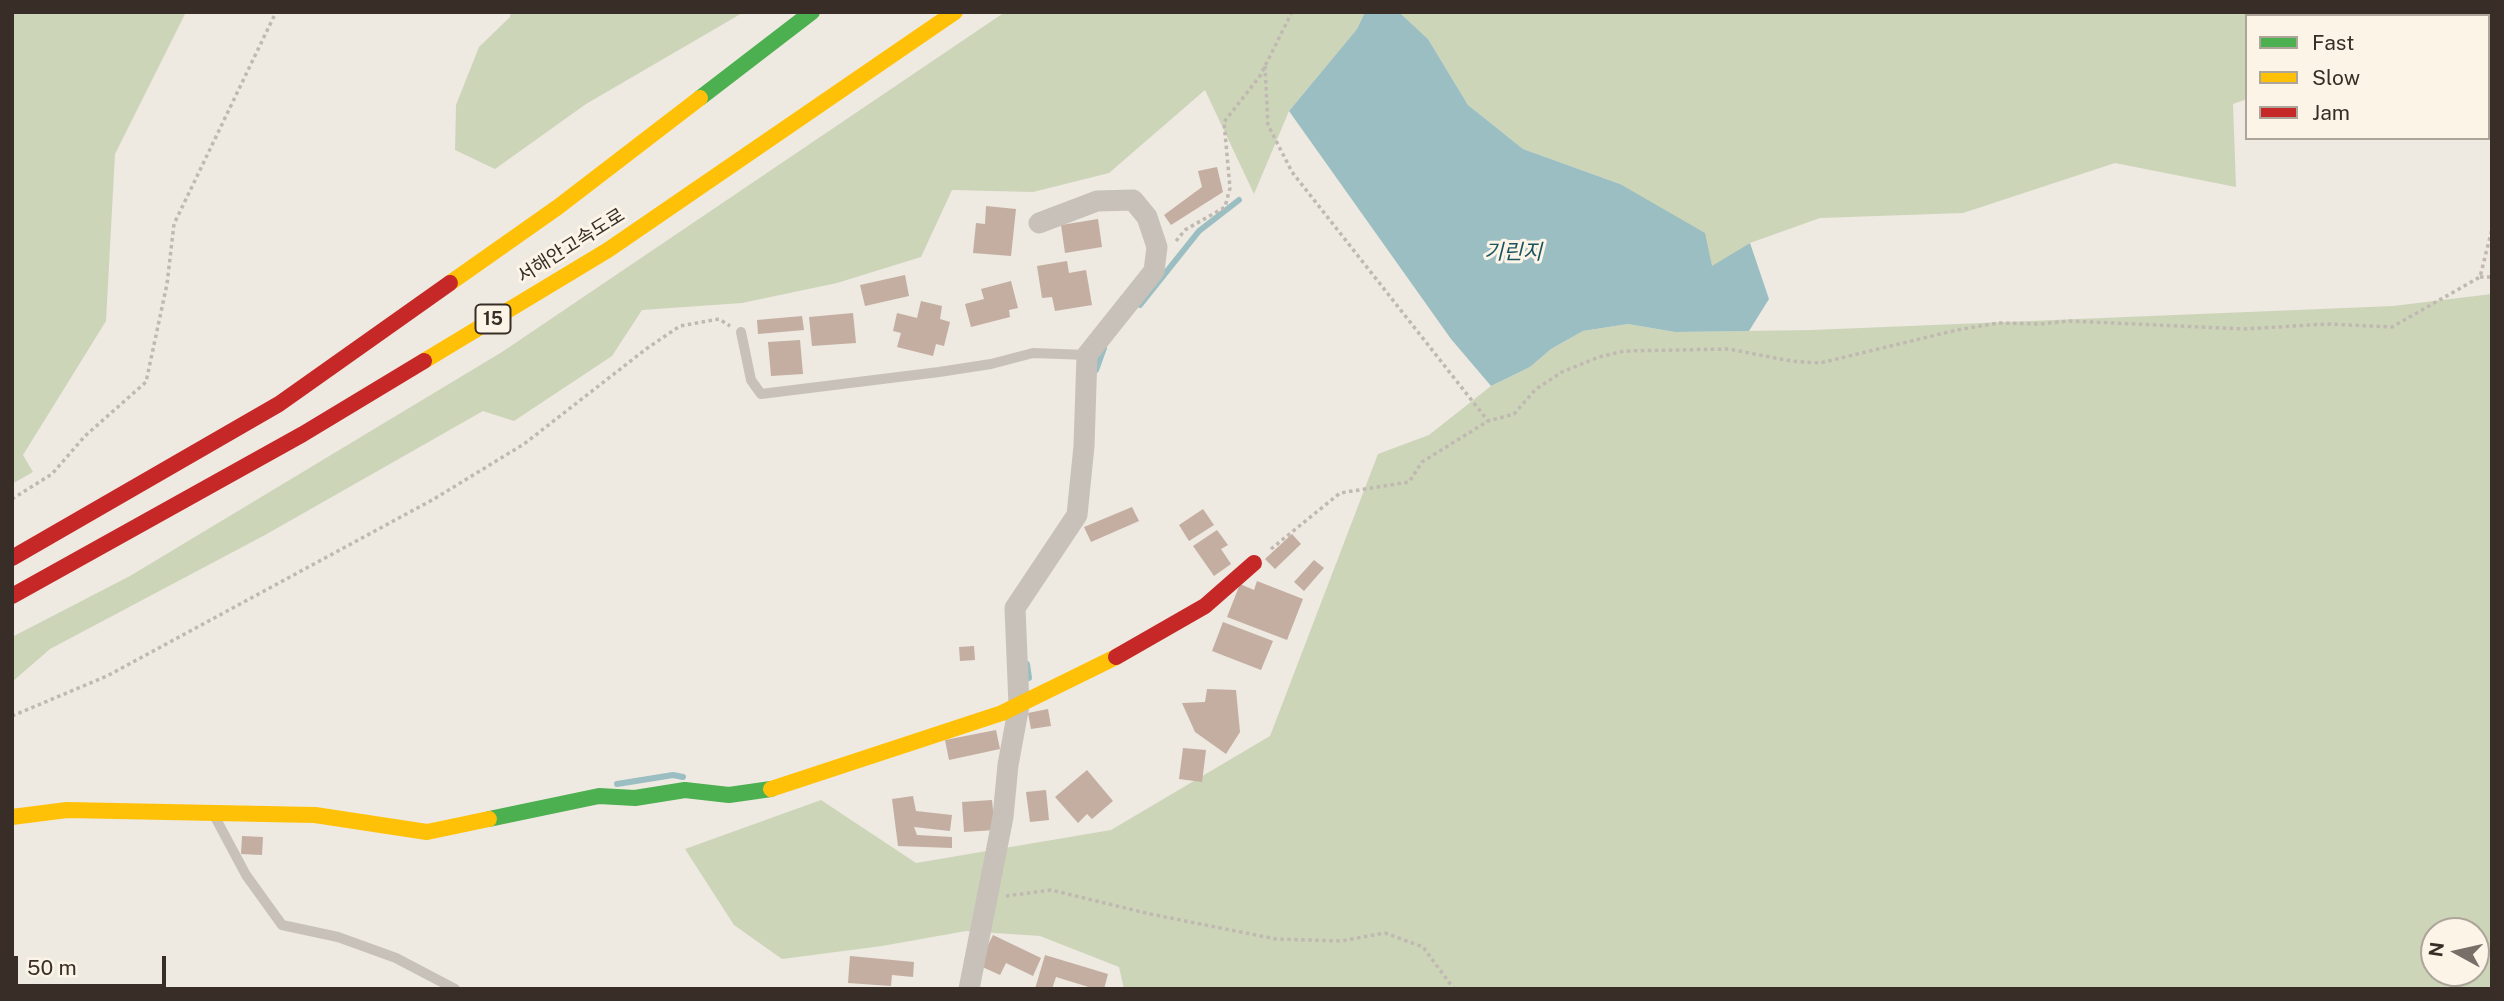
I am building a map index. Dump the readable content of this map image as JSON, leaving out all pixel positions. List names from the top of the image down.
{
  "streets": {
    "main road": ["서해안고속도로", "15"]
  },
  "water": ["기린지"],
  "legend": ["Fast", "Slow", "Jam"],
  "scale_bar": "50 m",
  "north": "left"
}
